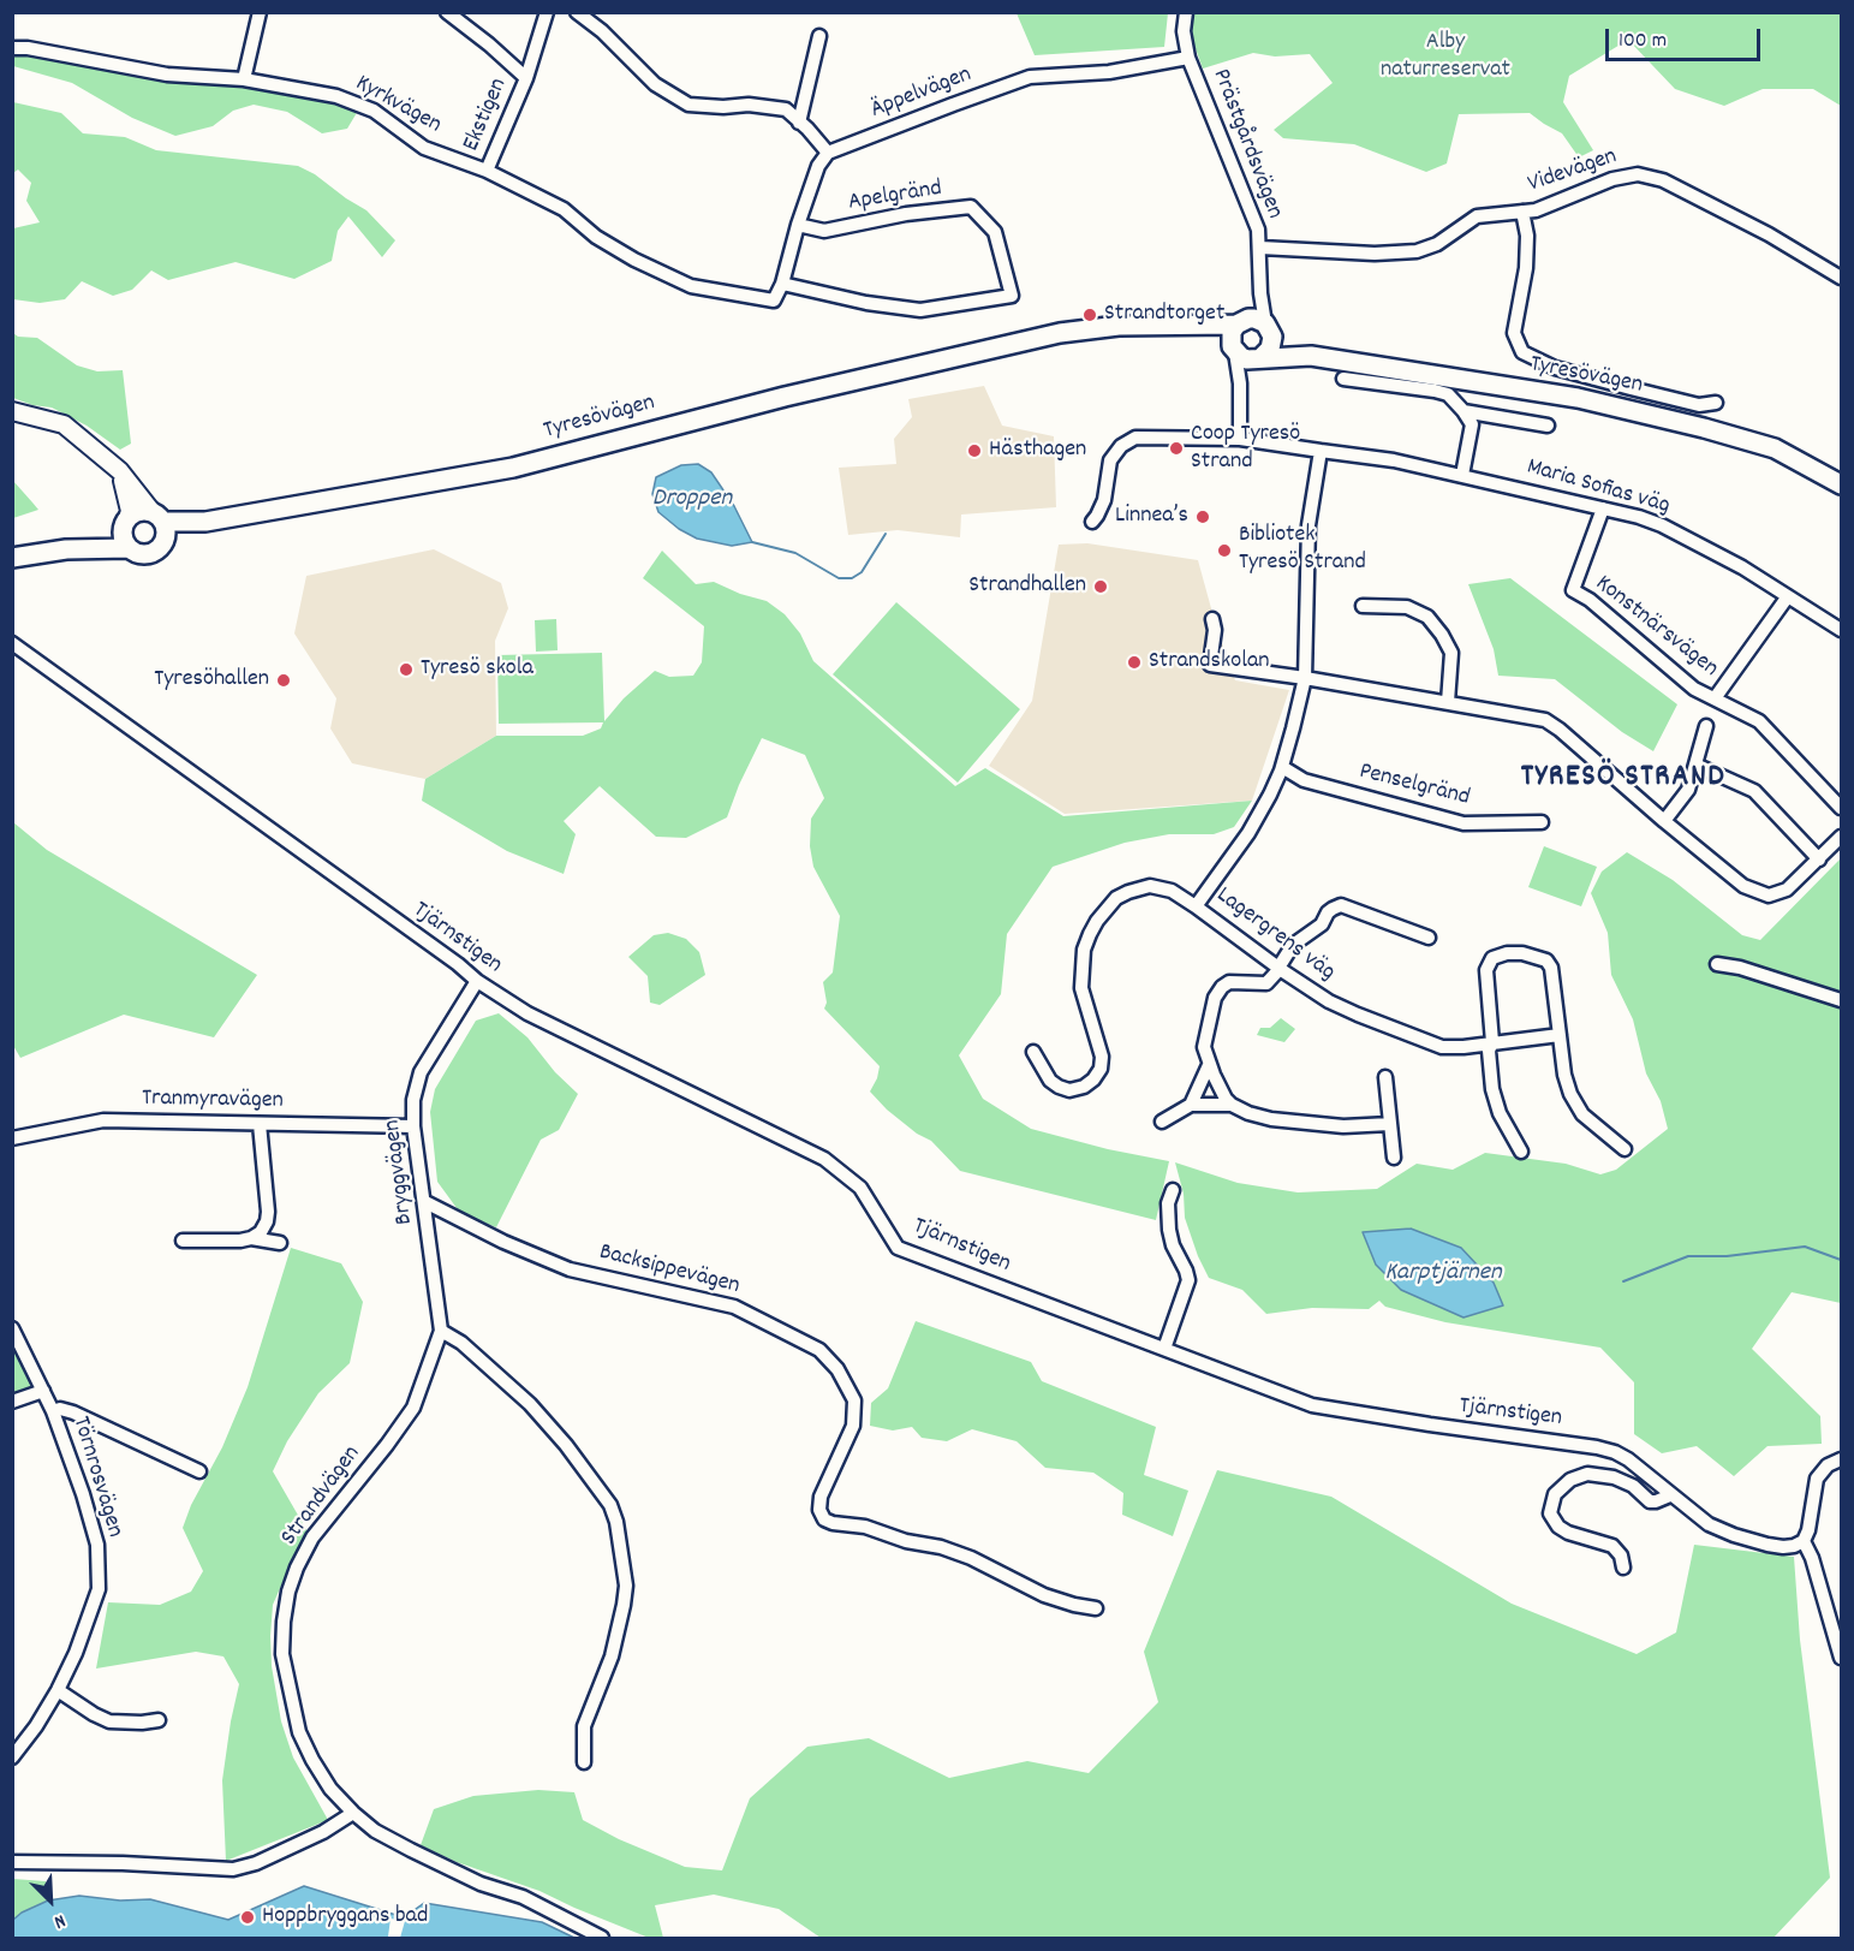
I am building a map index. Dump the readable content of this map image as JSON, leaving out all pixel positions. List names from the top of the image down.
{
  "streets": {
    "main road": ["Tyresövägen"],
    "street": [
      "Äppelvägen",
      "Kyrkvägen",
      "Ekstigen",
      "Prästgårdsvägen",
      "Videvägen",
      "Apelgränd",
      "Maria Sofias väg",
      "Konstnärsvägen",
      "Penselgränd",
      "Lagergrens väg",
      "Tjärnstigen",
      "Tranmyravägen",
      "Bryggvägen",
      "Backsippevägen",
      "Törnrosvägen",
      "Strandvägen"
    ]
  },
  "crossings": [
    ["Äppelvägen", "Prästgårdsvägen"],
    ["Kyrkvägen", "Ekstigen"],
    ["Kyrkvägen", "Apelgränd"],
    ["Prästgårdsvägen", "Videvägen"],
    ["Prästgårdsvägen", "Tyresövägen"],
    ["Maria Sofias väg", "Konstnärsvägen"],
    ["Maria Sofias väg", "Lagergrens väg"],
    ["Penselgränd", "Lagergrens väg"],
    ["Tjärnstigen", "Bryggvägen"],
    ["Tranmyravägen", "Bryggvägen"],
    ["Bryggvägen", "Backsippevägen"],
    ["Bryggvägen", "Strandvägen"]
  ],
  "districts": ["TYRESÖ STRAND"],
  "water": ["Droppen", "Karptjärnen"],
  "parks": ["Alby naturreservat"],
  "places": [
    "Strandtorget",
    "Coop Tyresö Strand",
    "Hästhagen",
    "Linnea’s",
    "Bibliotek Tyresö Strand",
    "Strandhallen",
    "Strandskolan",
    "Tyresö skola",
    "Tyresöhallen",
    "Hoppbryggans bad"
  ],
  "scale_bar": "100 m",
  "north": "bottom right"
}
